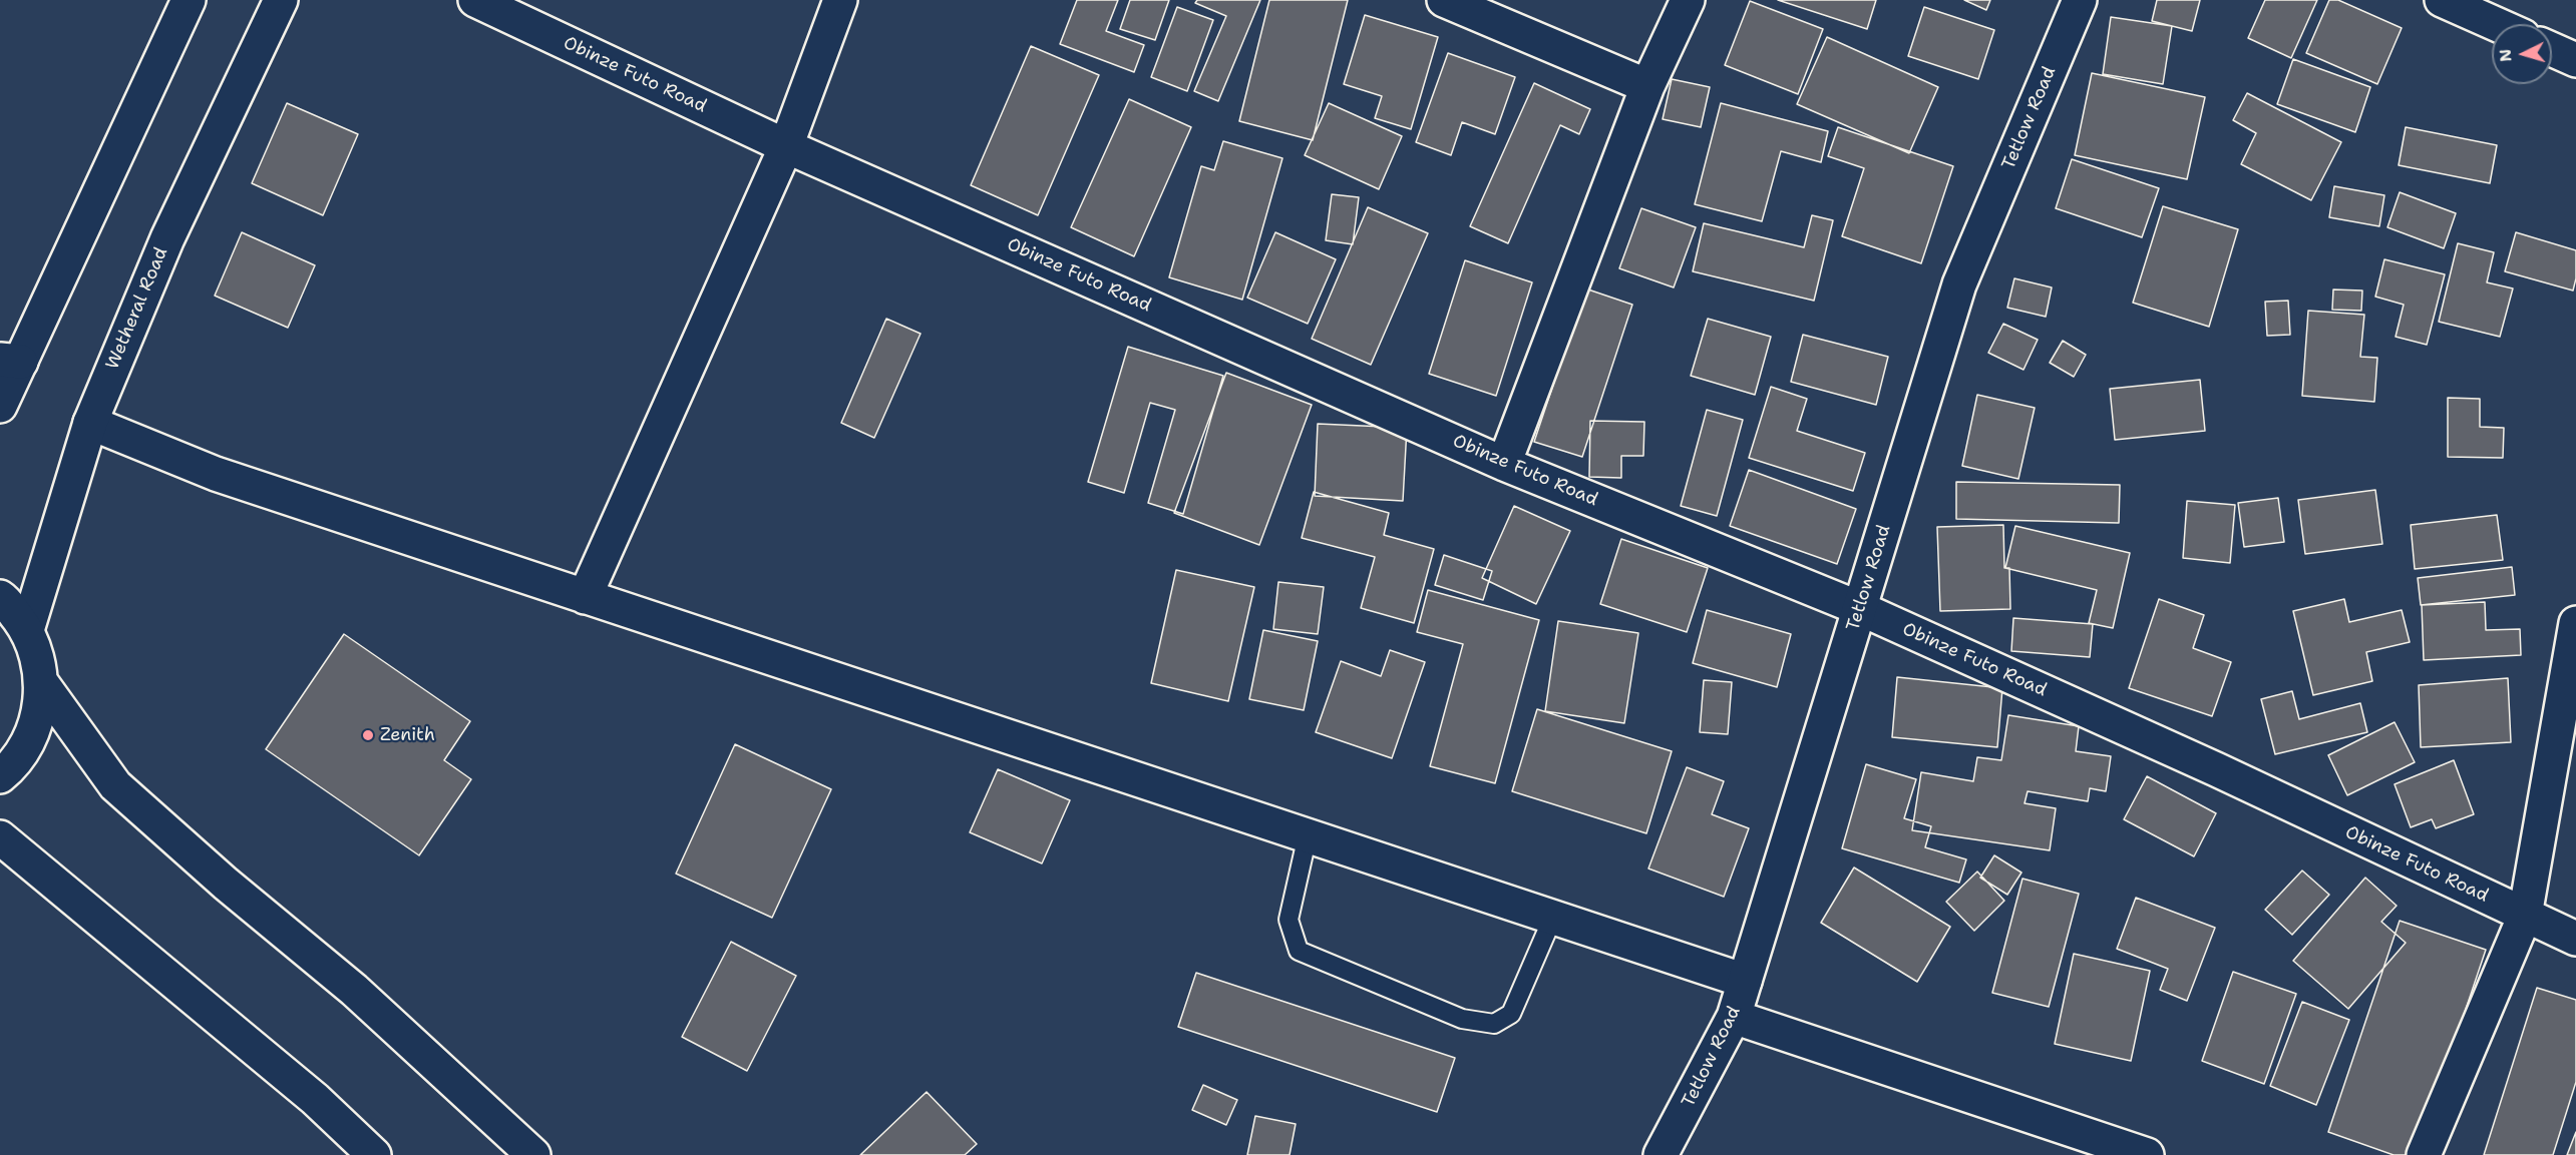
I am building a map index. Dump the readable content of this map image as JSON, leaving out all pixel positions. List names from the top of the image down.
{
  "streets": {
    "street": ["Obinze Futo Road", "Tetlow Road", "Wetheral Road"]
  },
  "crossings": [
    ["Obinze Futo Road", "Tetlow Road"]
  ],
  "places": ["Zenith"],
  "north": "left"
}
